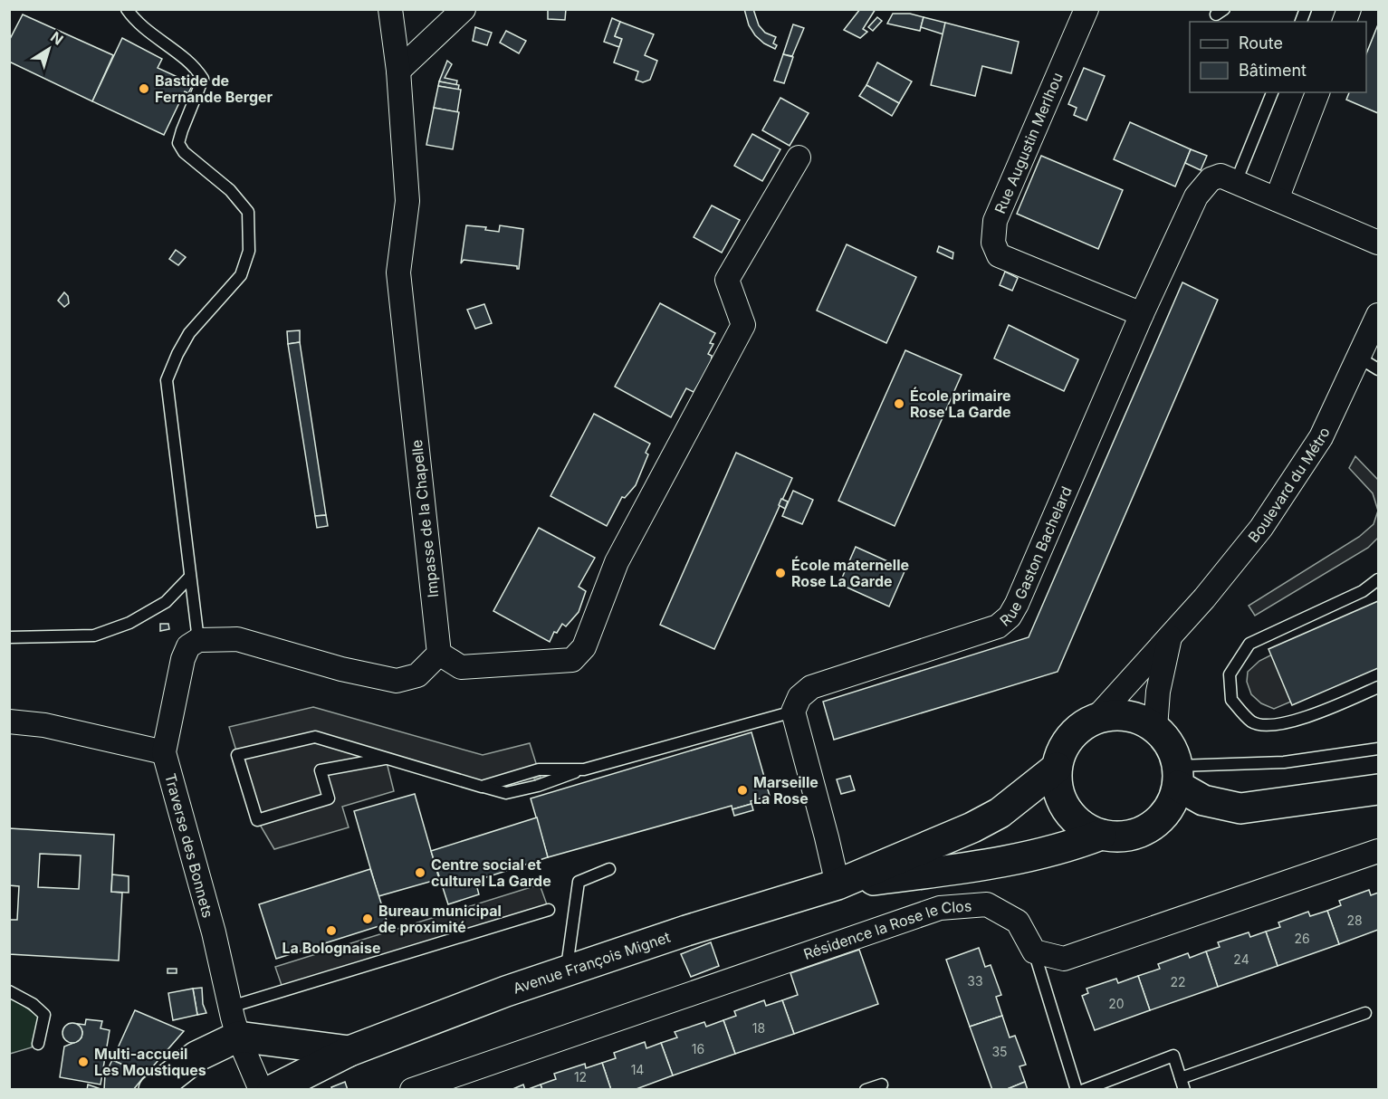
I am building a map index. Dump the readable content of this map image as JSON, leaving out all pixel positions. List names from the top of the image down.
{
  "streets": {
    "street": [
      "Rue Augustin Merlhou",
      "Boulevard du Métro",
      "Impasse de la Chapelle",
      "Rue Gaston Bachelard",
      "Traverse des Bonnets",
      "Résidence la Rose le Clos",
      "Avenue François Mignet"
    ]
  },
  "crossings": [
    ["Rue Augustin Merlhou", "Rue Gaston Bachelard"],
    ["Boulevard du Métro", "Avenue François Mignet"],
    ["Traverse des Bonnets", "Avenue François Mignet"]
  ],
  "places": [
    "Bastide de Fernande Berger",
    "École primaire Rose La Garde",
    "École maternelle Rose La Garde",
    "Marseille La Rose",
    "Centre social et culturel La Garde",
    "Bureau municipal de proximité",
    "La Bolognaise",
    "Multi-accueil Les Moustiques"
  ],
  "house_numbers": [
    "28",
    "26",
    "24",
    "33",
    "22",
    "20",
    "18",
    "16",
    "35",
    "14",
    "12"
  ],
  "legend": ["Route", "Bâtiment"],
  "north": "top right"
}
